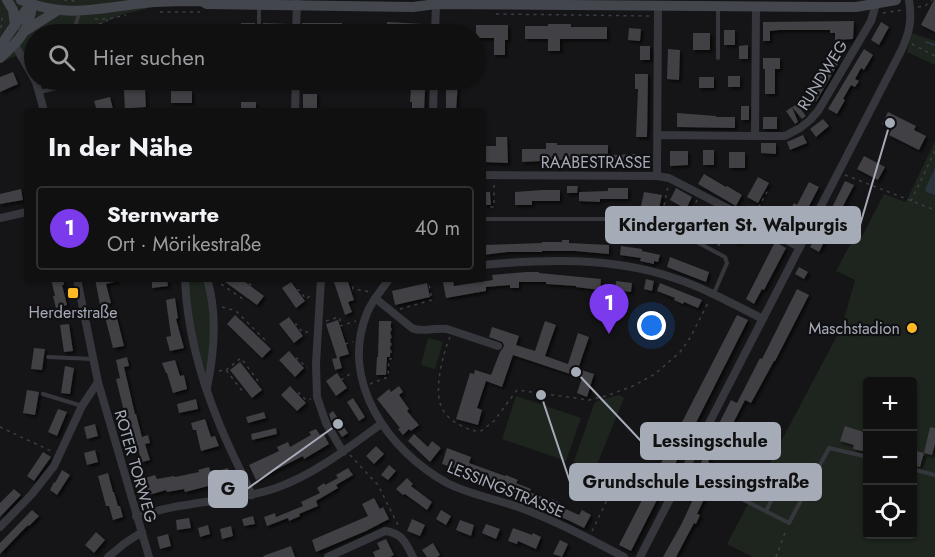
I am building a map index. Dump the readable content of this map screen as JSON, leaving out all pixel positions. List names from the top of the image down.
{
  "streets": {
    "street": [
      "RUNDWEG",
      "RAABESTRASSE",
      "ROTER TORWEG",
      "LESSINGSTRASSE"
    ]
  },
  "places": {
    "other": [
      "Kindergarten St. Walpurgis",
      "Maschstadion",
      "Lessingschule",
      "Grundschule Lessingstraße",
      "G"
    ],
    "transit": ["Herderstraße"]
  },
  "page": {
    "search": "Hier suchen",
    "heading": "In der Nähe",
    "list": [
      {
        "mark": "1",
        "name": "Sternwarte",
        "note": "Ort · Mörikestraße",
        "value": "40 m"
      }
    ],
    "pins": "1",
    "map_buttons": ["+", "−"]
  }
}
